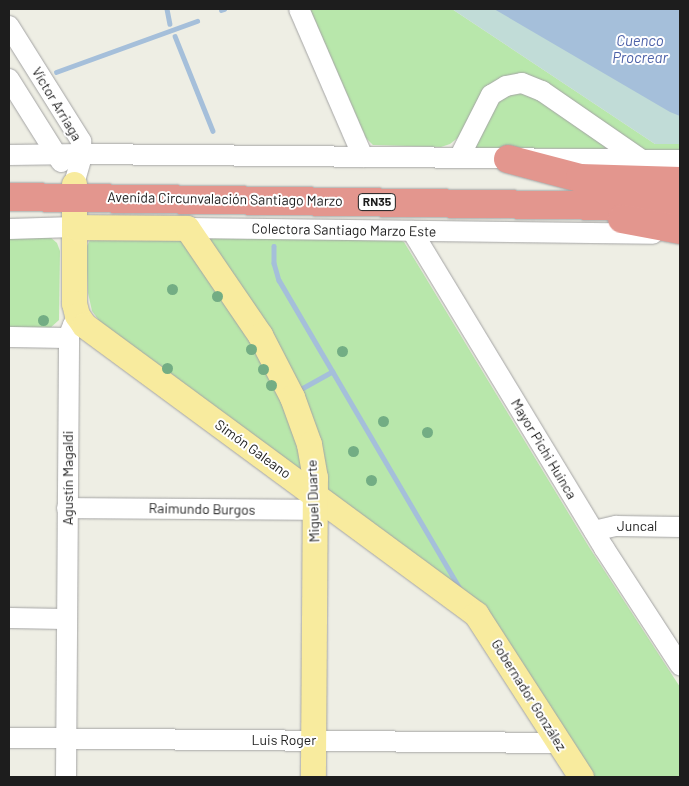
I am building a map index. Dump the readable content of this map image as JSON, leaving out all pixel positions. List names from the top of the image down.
{
  "streets": {
    "highway": ["Avenida Circunvalación Santiago Marzo", "RN35"],
    "main road": [
      "Colectora Santiago Marzo Este",
      "Simón Galeano",
      "Agustín Magaldi",
      "Miguel Duarte",
      "Gobernador González"
    ],
    "street": [
      "Víctor Arriaga",
      "Mayor Pichi Huinca",
      "Raimundo Burgos",
      "Juncal",
      "Luis Roger"
    ]
  },
  "crossings": [
    ["Víctor Arriaga", "Avenida Circunvalación Santiago Marzo"],
    ["Víctor Arriaga", "Agustín Magaldi"],
    ["Avenida Circunvalación Santiago Marzo", "Agustín Magaldi"],
    ["Colectora Santiago Marzo Este", "Mayor Pichi Huinca"],
    ["Colectora Santiago Marzo Este", "Agustín Magaldi"],
    ["Colectora Santiago Marzo Este", "Miguel Duarte"],
    ["Simón Galeano", "Agustín Magaldi"],
    ["Simón Galeano", "Miguel Duarte"],
    ["Simón Galeano", "Raimundo Burgos"],
    ["Simón Galeano", "Gobernador González"],
    ["Mayor Pichi Huinca", "Juncal"],
    ["Agustín Magaldi", "Raimundo Burgos"],
    ["Agustín Magaldi", "Luis Roger"],
    ["Miguel Duarte", "Raimundo Burgos"],
    ["Miguel Duarte", "Luis Roger"],
    ["Gobernador González", "Luis Roger"]
  ],
  "water": ["Cuenco Procrear"]
}
